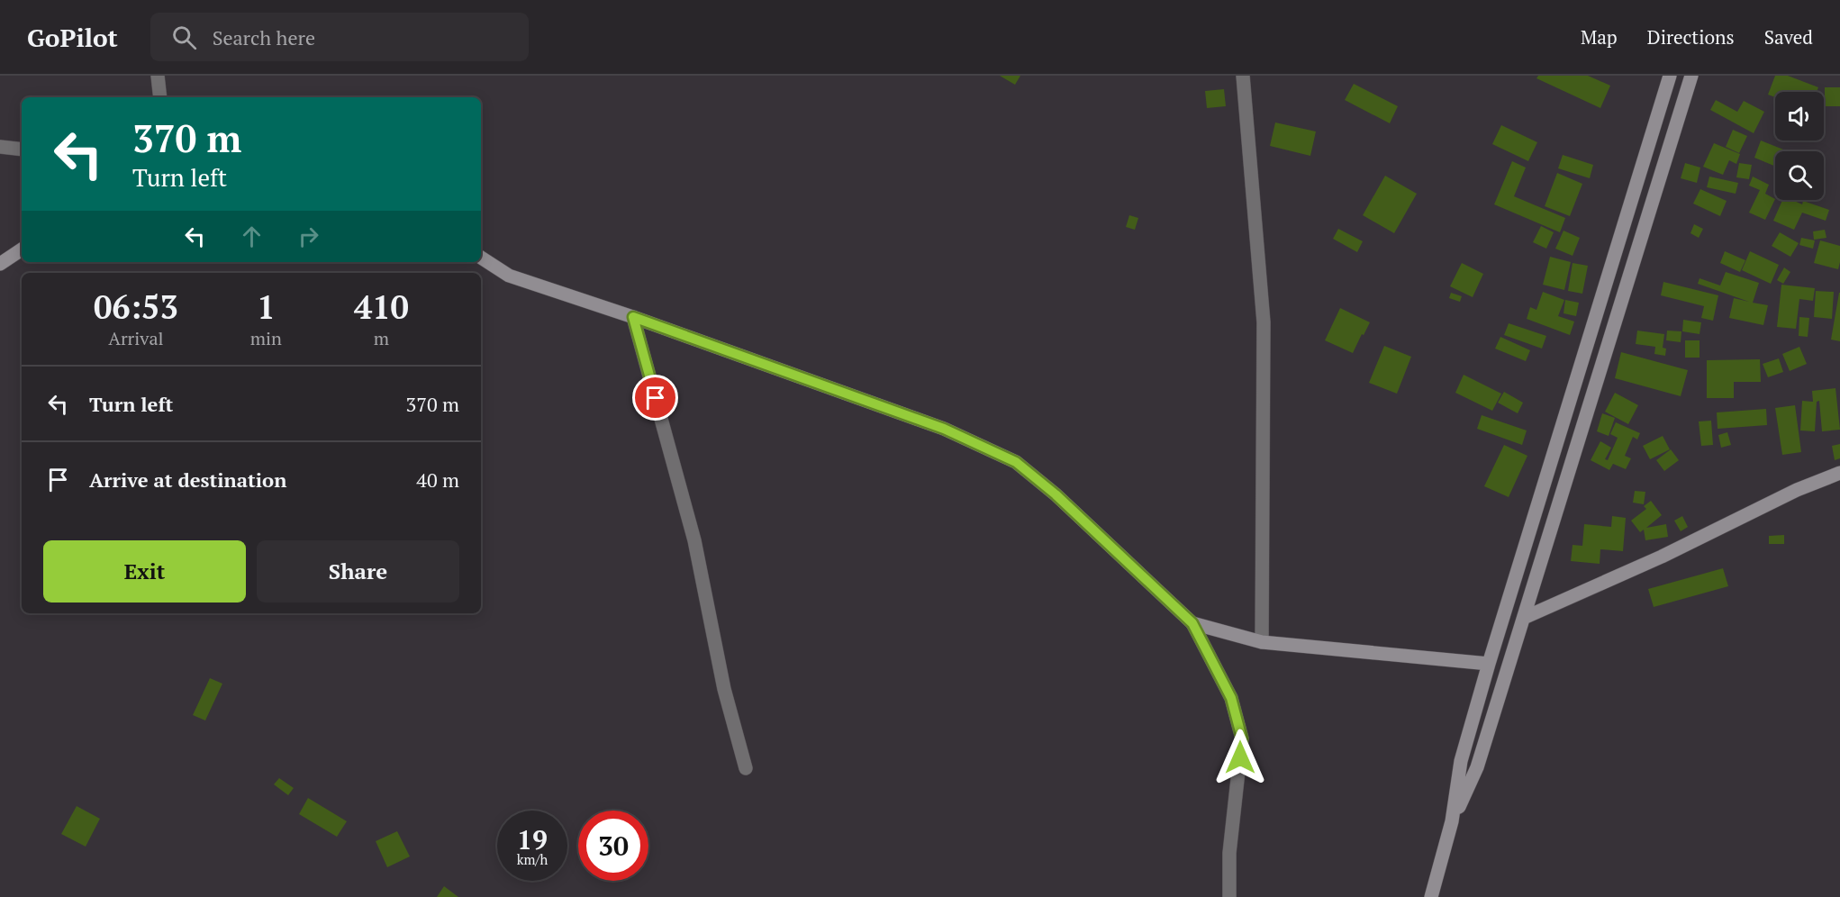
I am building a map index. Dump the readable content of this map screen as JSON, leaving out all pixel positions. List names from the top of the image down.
{
  "page": {
    "header": "GoPilot",
    "search": "Search here",
    "nav": ["Map", "Directions", "Saved"],
    "turn": ["370 m", "Turn left"],
    "eta": [
      "06:53",
      "Arrival",
      "1",
      "min",
      "410",
      "m"
    ],
    "list": [
      {
        "name": "Turn left",
        "value": "370 m"
      },
      {
        "name": "Arrive at destination",
        "value": "40 m"
      }
    ],
    "buttons": ["Exit", "Share"],
    "speed": "19 km/h",
    "limit": "30"
  }
}
